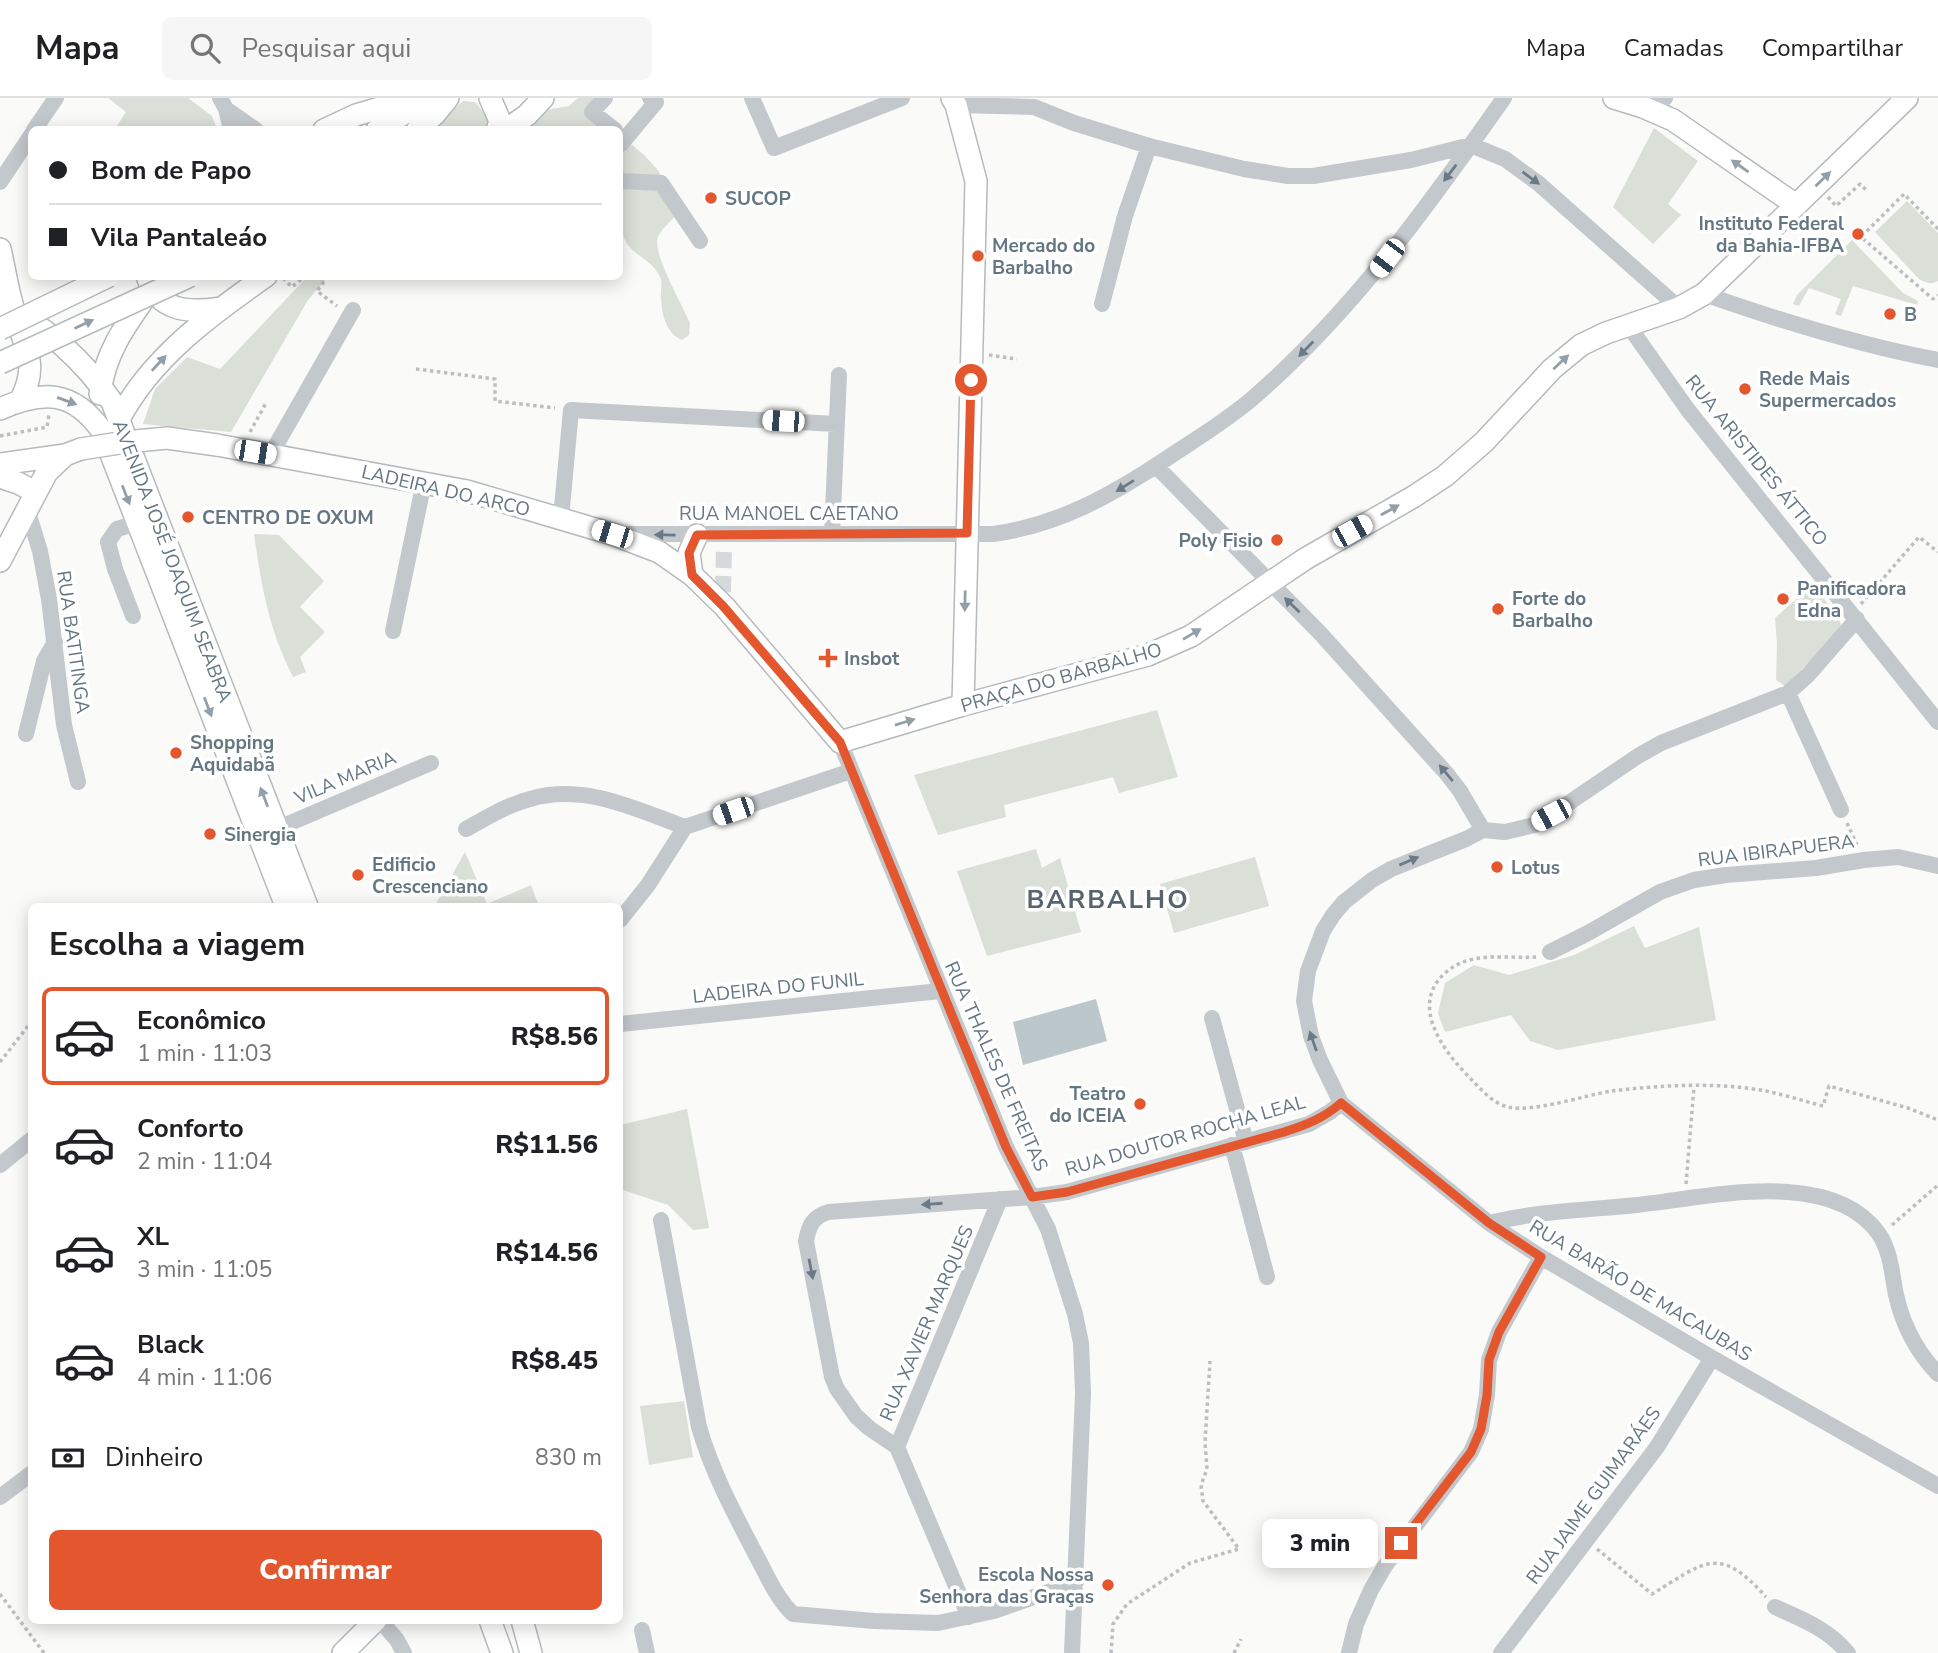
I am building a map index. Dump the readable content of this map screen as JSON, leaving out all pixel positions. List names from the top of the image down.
{
  "streets": {
    "main road": ["LADEIRA DO ARCO", "AVENIDA JOSÉ JOAQUIM SEABRA", "PRAÇA DO BARBALHO"],
    "street": [
      "RUA ARISTIDES ÁTTICO",
      "RUA MANOEL CAETANO",
      "RUA BATITINGA",
      "VILA MARIA",
      "RUA IBIRAPUERA",
      "LADEIRA DO FUNIL",
      "RUA THALES DE FREITAS",
      "RUA DOUTOR ROCHA LEAL",
      "RUA BARÃO DE MACAUBAS",
      "RUA XAVIER MARQUES",
      "RUA JAIME GUIMARÁES"
    ]
  },
  "crossings": [
    ["RUA ARISTIDES ÁTTICO", "PRAÇA DO BARBALHO"],
    ["LADEIRA DO ARCO", "RUA MANOEL CAETANO"],
    ["LADEIRA DO ARCO", "PRAÇA DO BARBALHO"],
    ["LADEIRA DO ARCO", "RUA THALES DE FREITAS"],
    ["AVENIDA JOSÉ JOAQUIM SEABRA", "VILA MARIA"],
    ["PRAÇA DO BARBALHO", "RUA THALES DE FREITAS"],
    ["LADEIRA DO FUNIL", "RUA THALES DE FREITAS"],
    ["RUA THALES DE FREITAS", "RUA DOUTOR ROCHA LEAL"],
    ["RUA DOUTOR ROCHA LEAL", "RUA BARÃO DE MACAUBAS"],
    ["RUA DOUTOR ROCHA LEAL", "RUA XAVIER MARQUES"],
    ["RUA BARÃO DE MACAUBAS", "RUA JAIME GUIMARÁES"]
  ],
  "one_way": ["RUA MANOEL CAETANO", "PRAÇA DO BARBALHO"],
  "districts": ["BARBALHO"],
  "places": {
    "other": [
      "SUCOP",
      "Instituto Federal da Bahia-IFBA",
      "Mercado do Barbalho",
      "B",
      "Rede Mais Supermercados",
      "CENTRO DE OXUM",
      "Poly Fisio",
      "Panificadora Edna",
      "Forte do Barbalho",
      "Shopping Aquidabã",
      "Sinergia",
      "Lotus",
      "Edificio Crescenciano",
      "Teatro do ICEIA",
      "Escola Nossa Senhora das Graças"
    ],
    "health": ["Insbot"]
  },
  "page": {
    "header": "Mapa",
    "search": "Pesquisar aqui",
    "nav": ["Mapa", "Camadas", "Compartilhar"],
    "banner": ["Bom de Papo", "Vila Pantaleáo"],
    "heading": "Escolha a viagem",
    "list": [
      {
        "name": "Econômico",
        "note": "1 min · 11:03",
        "value": "R$8.56"
      },
      {
        "name": "Conforto",
        "note": "2 min · 11:04",
        "value": "R$11.56"
      },
      {
        "name": "XL",
        "note": "3 min · 11:05",
        "value": "R$14.56"
      },
      {
        "name": "Black",
        "note": "4 min · 11:06",
        "value": "R$8.45"
      }
    ],
    "pay": ["Dinheiro", "830 m"],
    "buttons": "Confirmar",
    "bubble": "3 min"
  }
}
